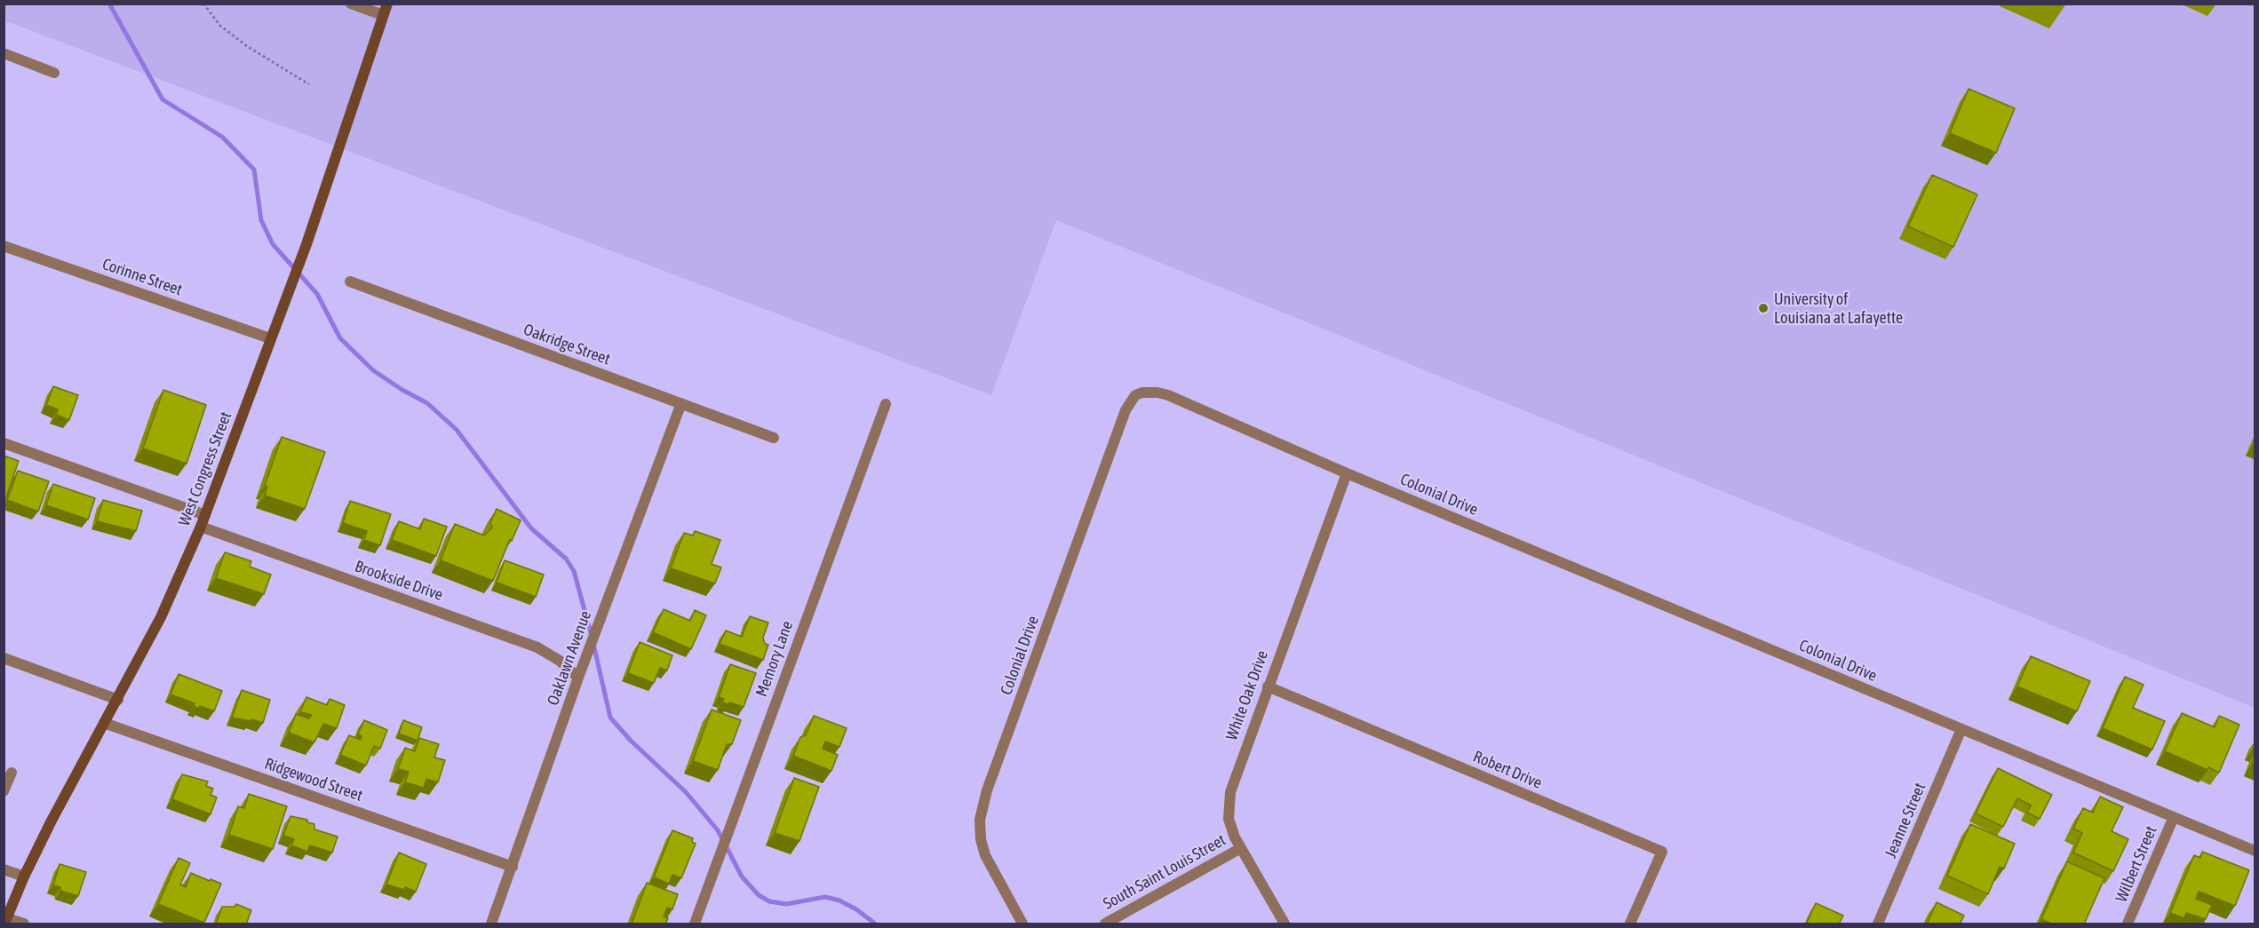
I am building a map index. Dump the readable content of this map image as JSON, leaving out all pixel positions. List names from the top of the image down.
{
  "streets": {
    "main road": ["West Congress Street"],
    "street": [
      "Corinne Street",
      "Oakridge Street",
      "Colonial Drive",
      "Brookside Drive",
      "Oaklawn Avenue",
      "Memory Lane",
      "White Oak Drive",
      "Robert Drive",
      "Ridgewood Street",
      "Jeanne Street",
      "Wilbert Street",
      "South Saint Louis Street"
    ]
  },
  "crossings": [
    ["Corinne Street", "West Congress Street"],
    ["Oakridge Street", "Oaklawn Avenue"],
    ["West Congress Street", "Brookside Drive"],
    ["West Congress Street", "Ridgewood Street"],
    ["Colonial Drive", "White Oak Drive"],
    ["Colonial Drive", "Jeanne Street"],
    ["Colonial Drive", "Wilbert Street"],
    ["Brookside Drive", "Oaklawn Avenue"],
    ["Oaklawn Avenue", "Ridgewood Street"],
    ["White Oak Drive", "Robert Drive"],
    ["White Oak Drive", "South Saint Louis Street"]
  ],
  "places": ["University of Louisiana at Lafayette"]
}
